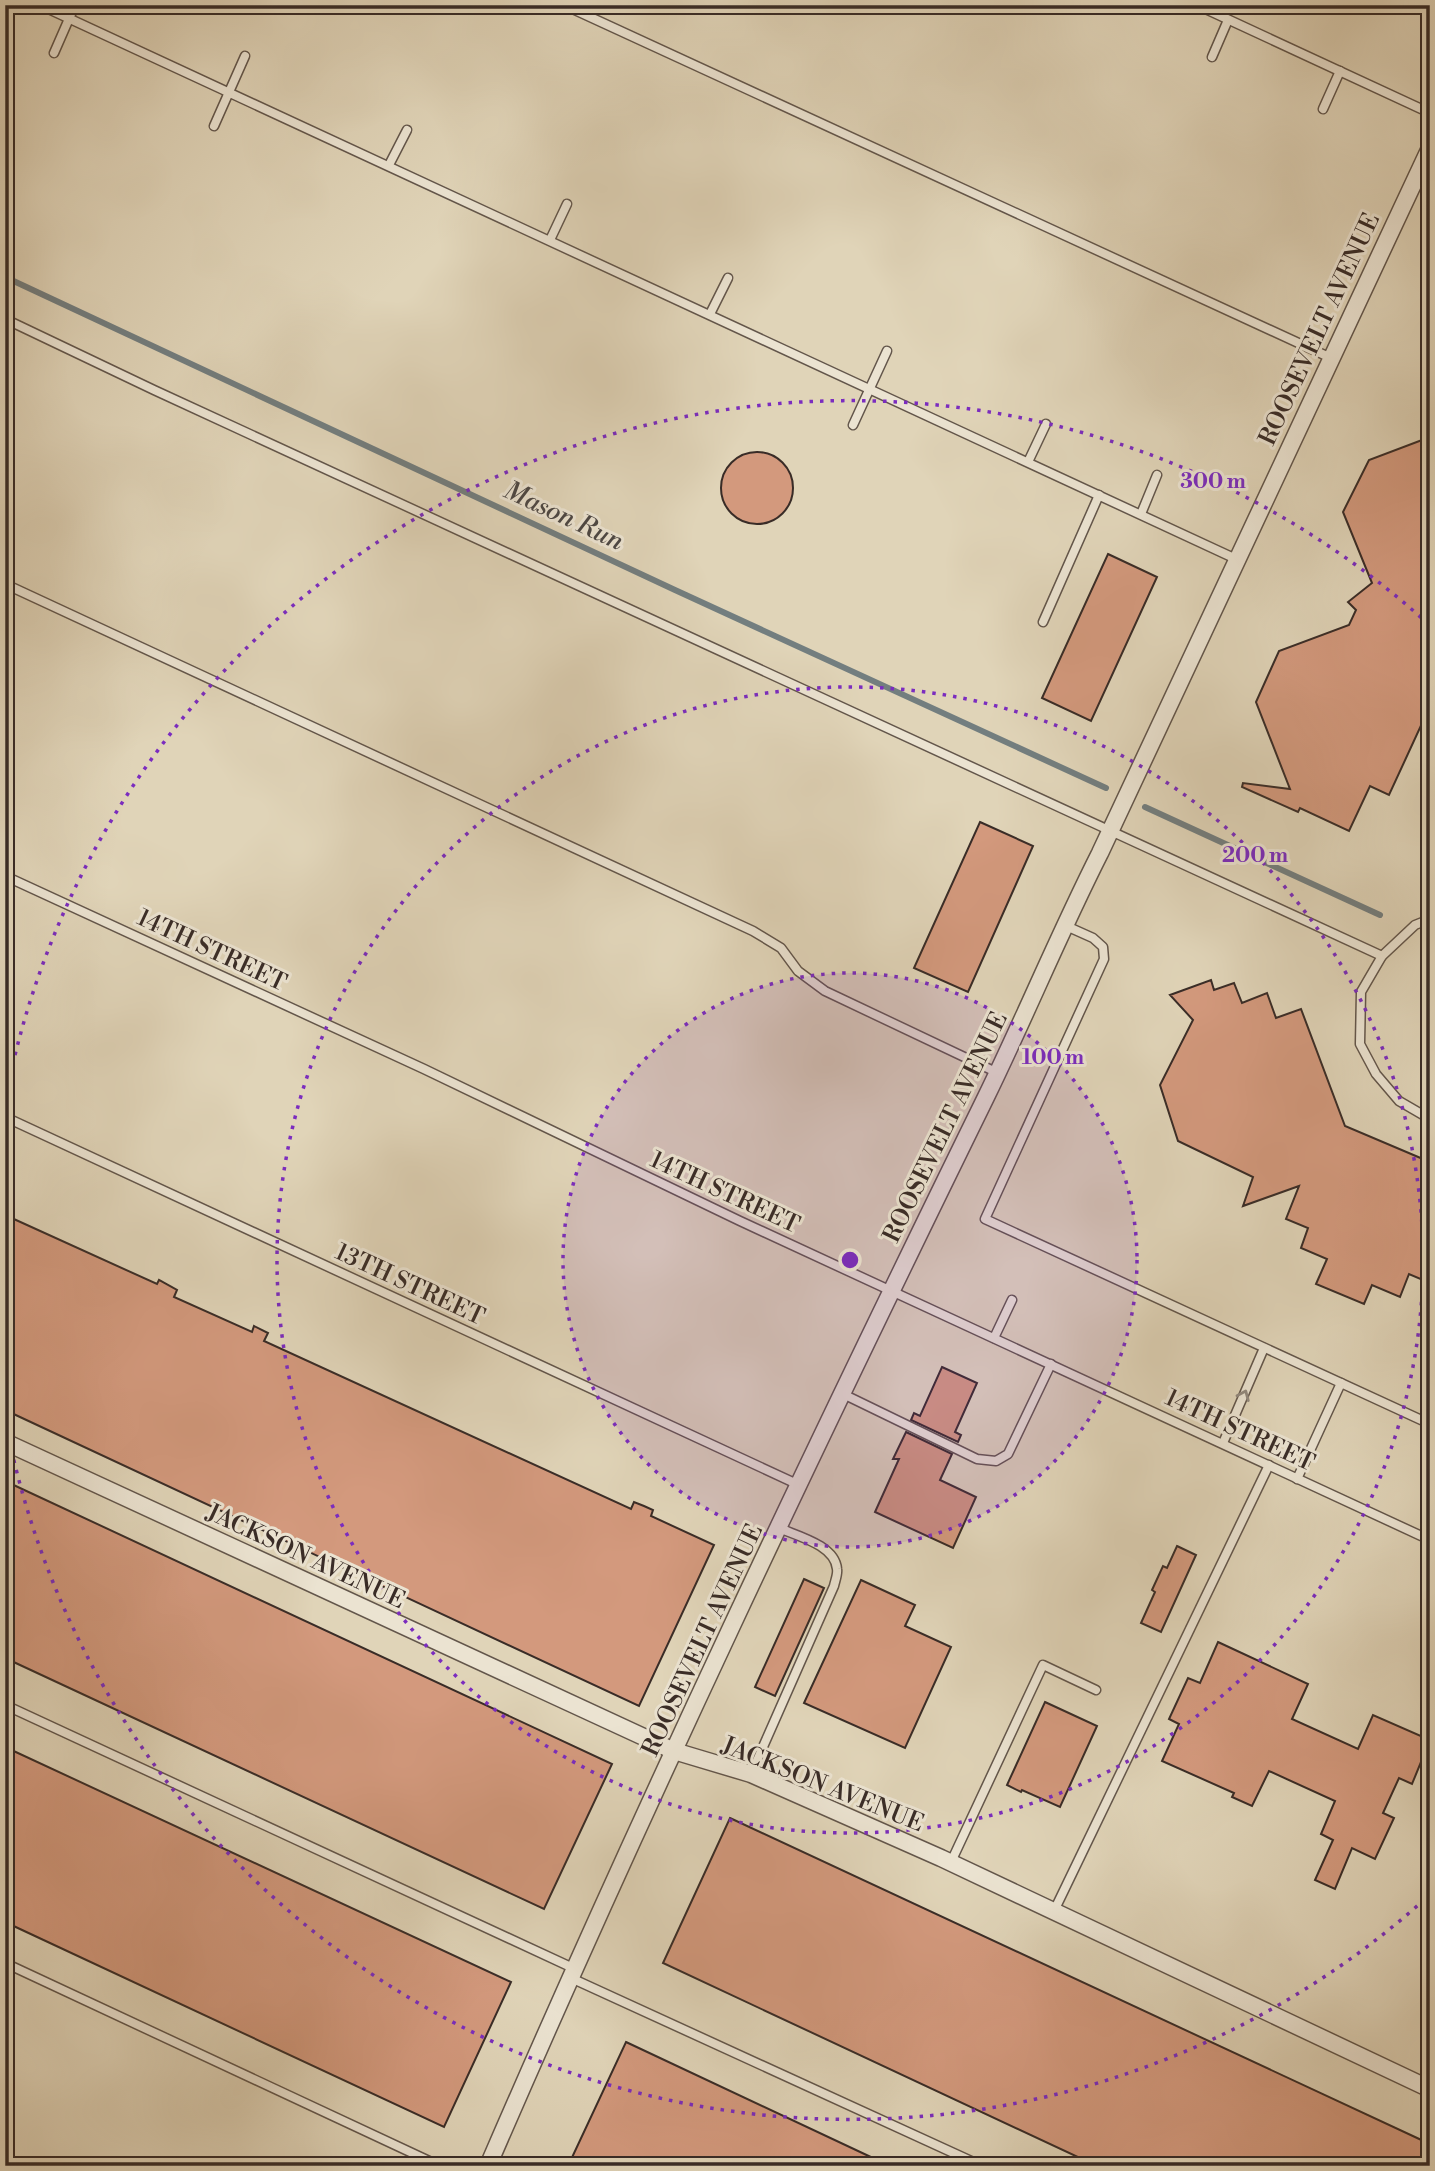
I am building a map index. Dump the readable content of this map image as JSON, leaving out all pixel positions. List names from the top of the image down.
{
  "streets": {
    "street": ["ROOSEVELT AVENUE", "JACKSON AVENUE"],
    "lane": ["14TH STREET", "13TH STREET"]
  },
  "crossings": [
    ["ROOSEVELT AVENUE", "14TH STREET"],
    ["ROOSEVELT AVENUE", "13TH STREET"],
    ["ROOSEVELT AVENUE", "JACKSON AVENUE"]
  ],
  "water": ["Mason Run"],
  "rings": ["300 m", "200 m", "100 m"]
}
